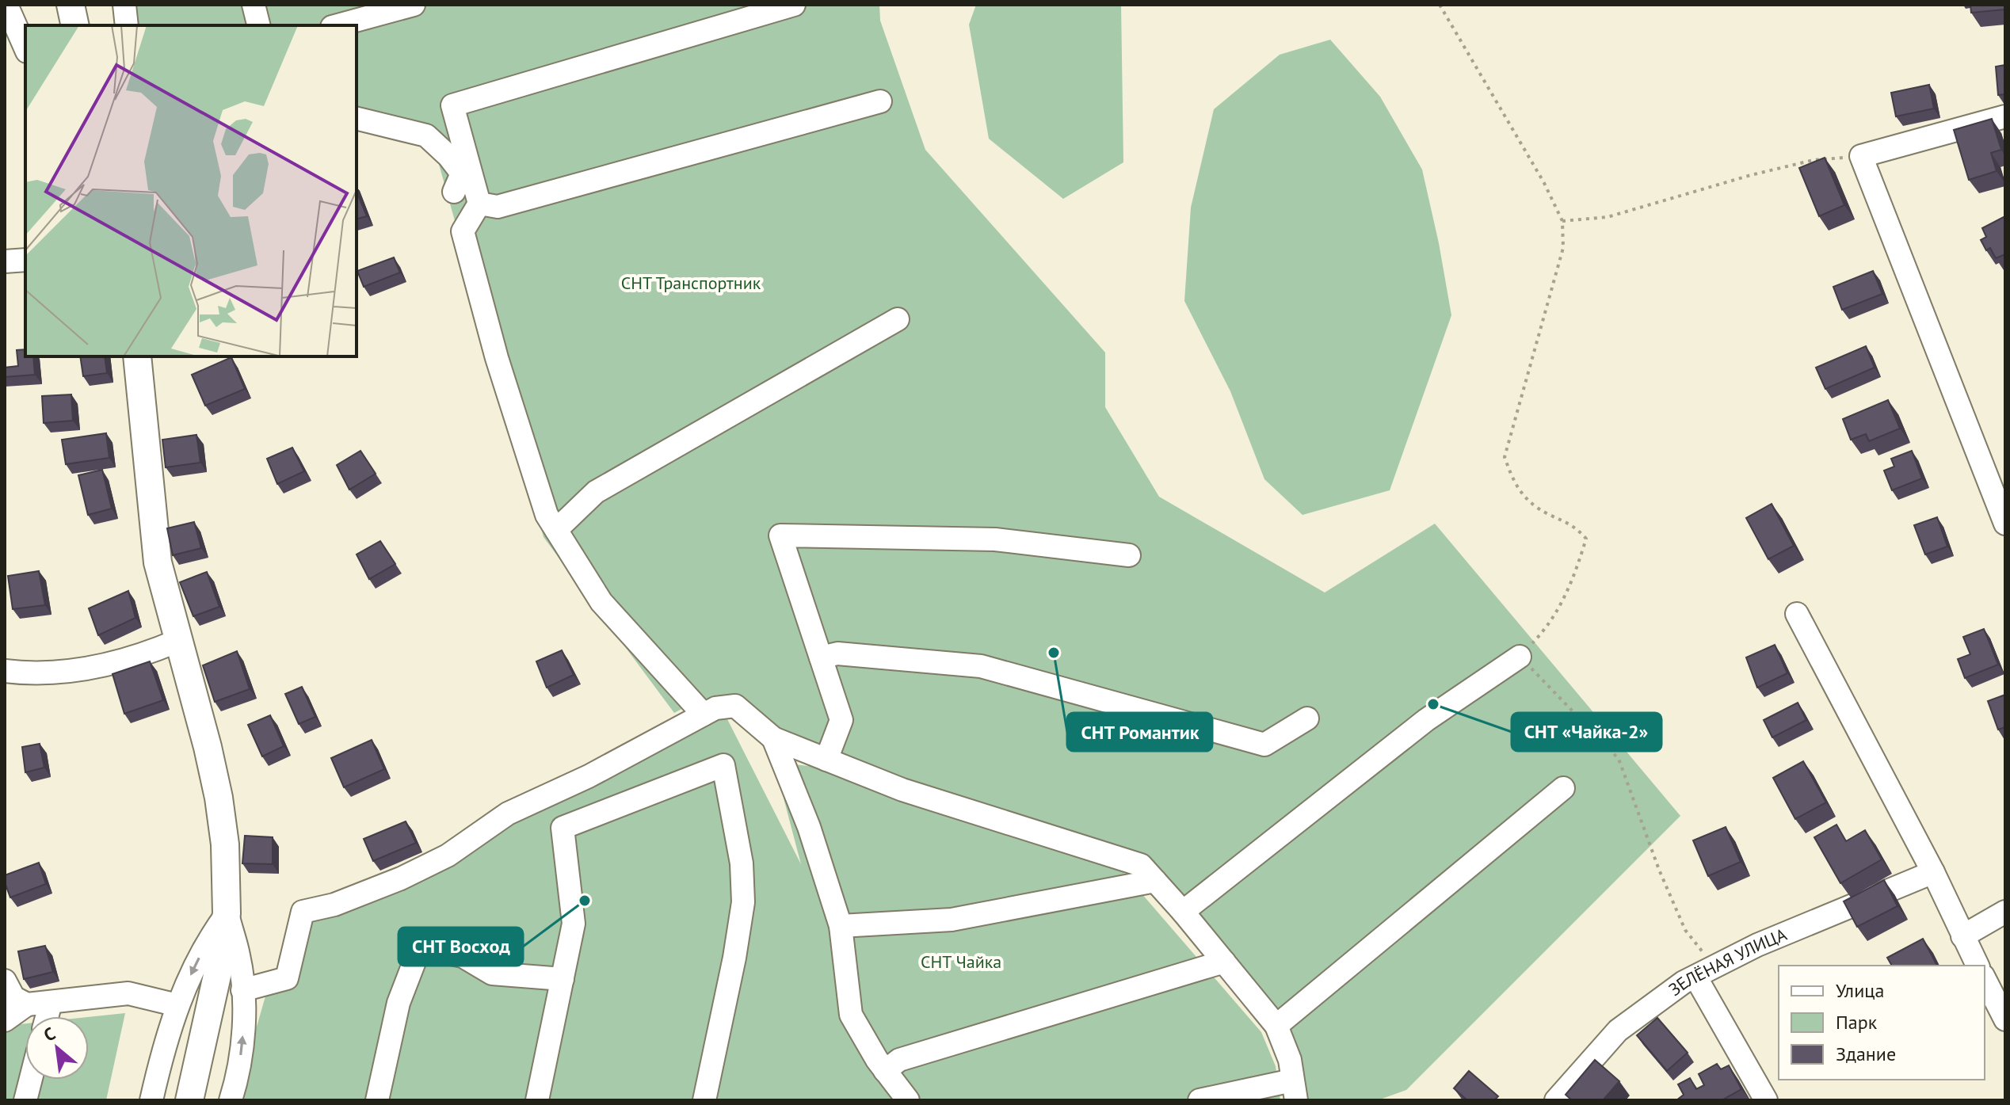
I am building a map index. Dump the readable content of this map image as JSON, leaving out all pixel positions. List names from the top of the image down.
{
  "streets": {
    "street": ["ЗЕЛЁНАЯ УЛИЦА"]
  },
  "parks": ["СНТ Транспортник", "СНТ Чайка"],
  "places": ["СНТ Романтик", "СНТ «Чайка-2»", "СНТ Восход"],
  "legend": ["Улица", "Парк", "Здание"],
  "north": "top left"
}
